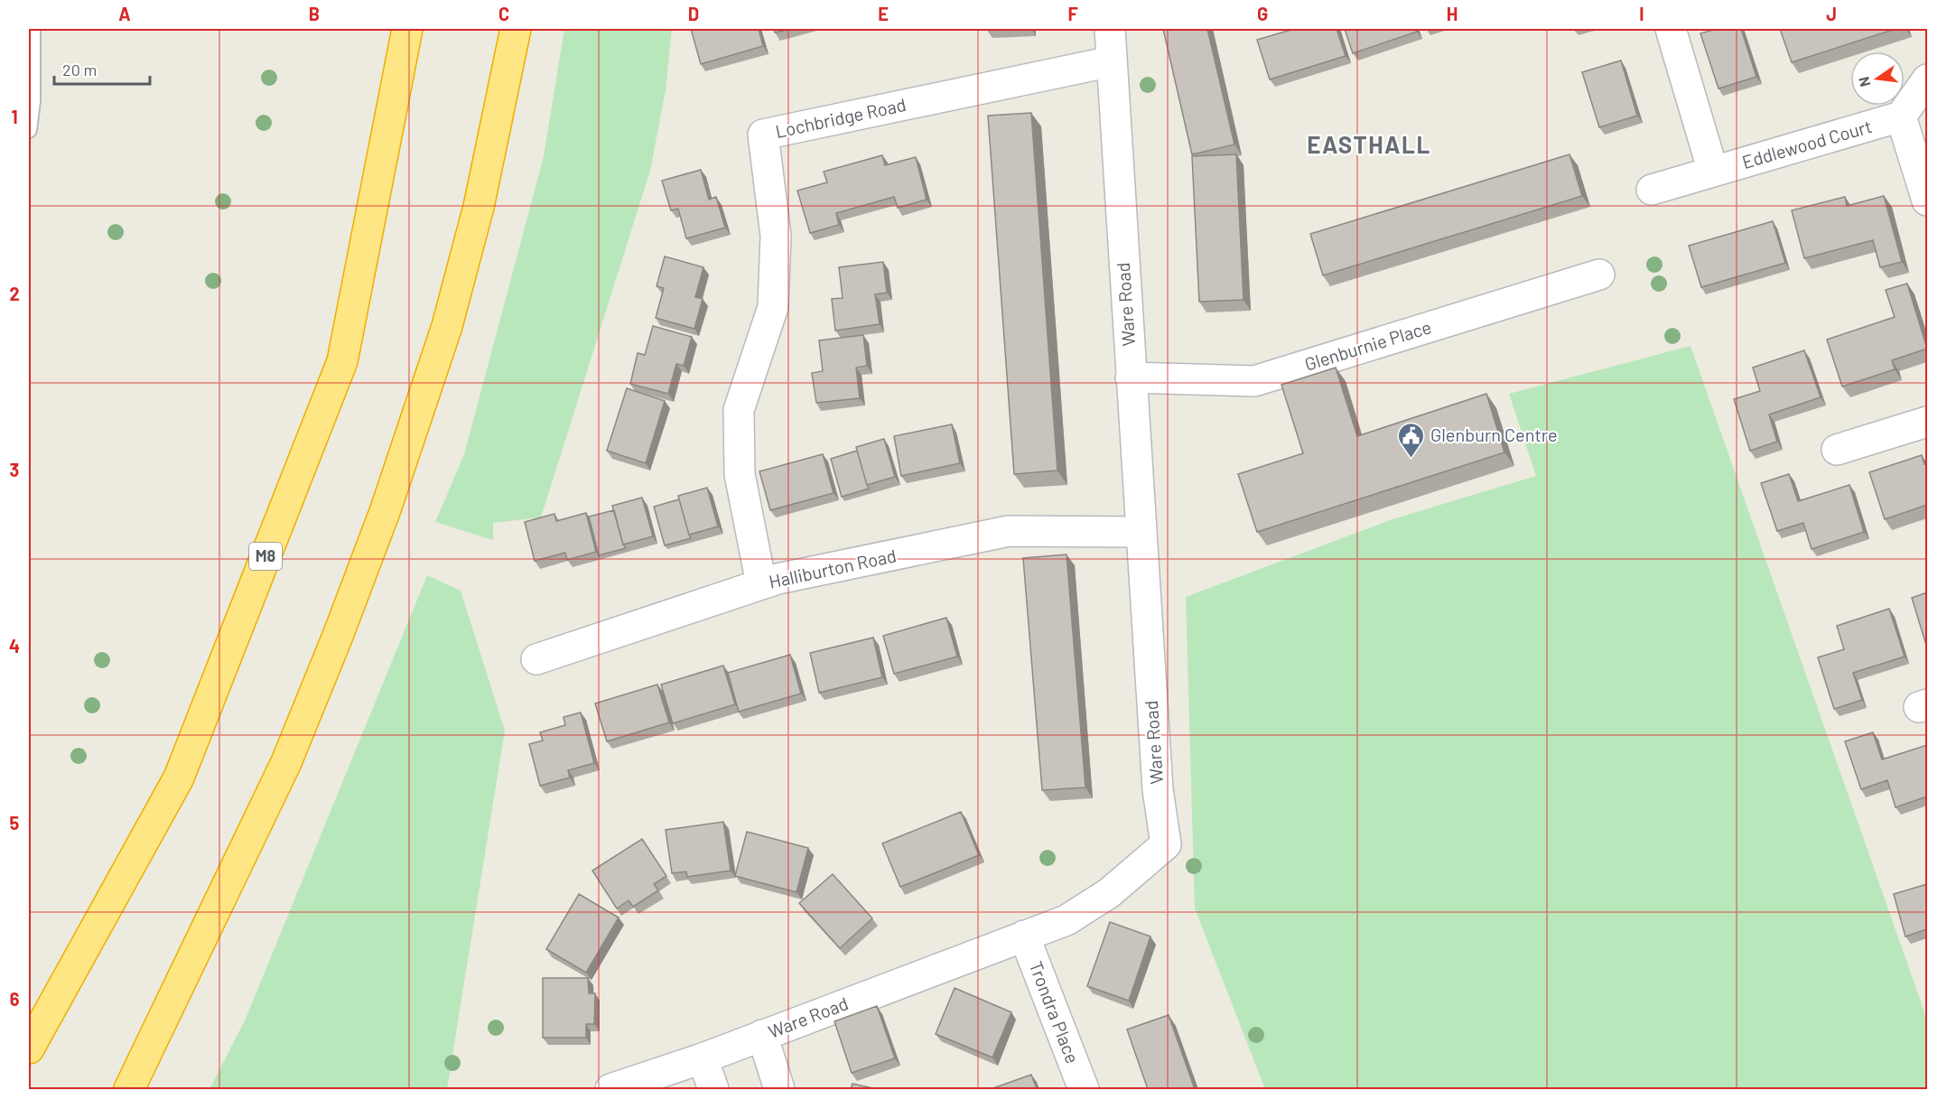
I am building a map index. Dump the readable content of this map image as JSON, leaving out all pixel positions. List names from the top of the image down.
{
  "streets": {
    "highway": ["M8"],
    "street": [
      "Lochbridge Road",
      "Eddlewood Court",
      "Ware Road",
      "Glenburnie Place",
      "Halliburton Road",
      "Trondra Place"
    ]
  },
  "crossings": [
    ["Lochbridge Road", "Ware Road"],
    ["Lochbridge Road", "Halliburton Road"],
    ["Ware Road", "Glenburnie Place"],
    ["Ware Road", "Halliburton Road"],
    ["Ware Road", "Trondra Place"]
  ],
  "districts": ["EASTHALL"],
  "places": {
    "public building": ["Glenburn Centre"]
  },
  "scale_bar": "20 m",
  "north": "left",
  "grid": {
    "columns": [
      "A",
      "B",
      "C",
      "D",
      "E",
      "F",
      "G",
      "H",
      "I",
      "J"
    ],
    "rows": [
      "1",
      "2",
      "3",
      "4",
      "5",
      "6"
    ]
  }
}
